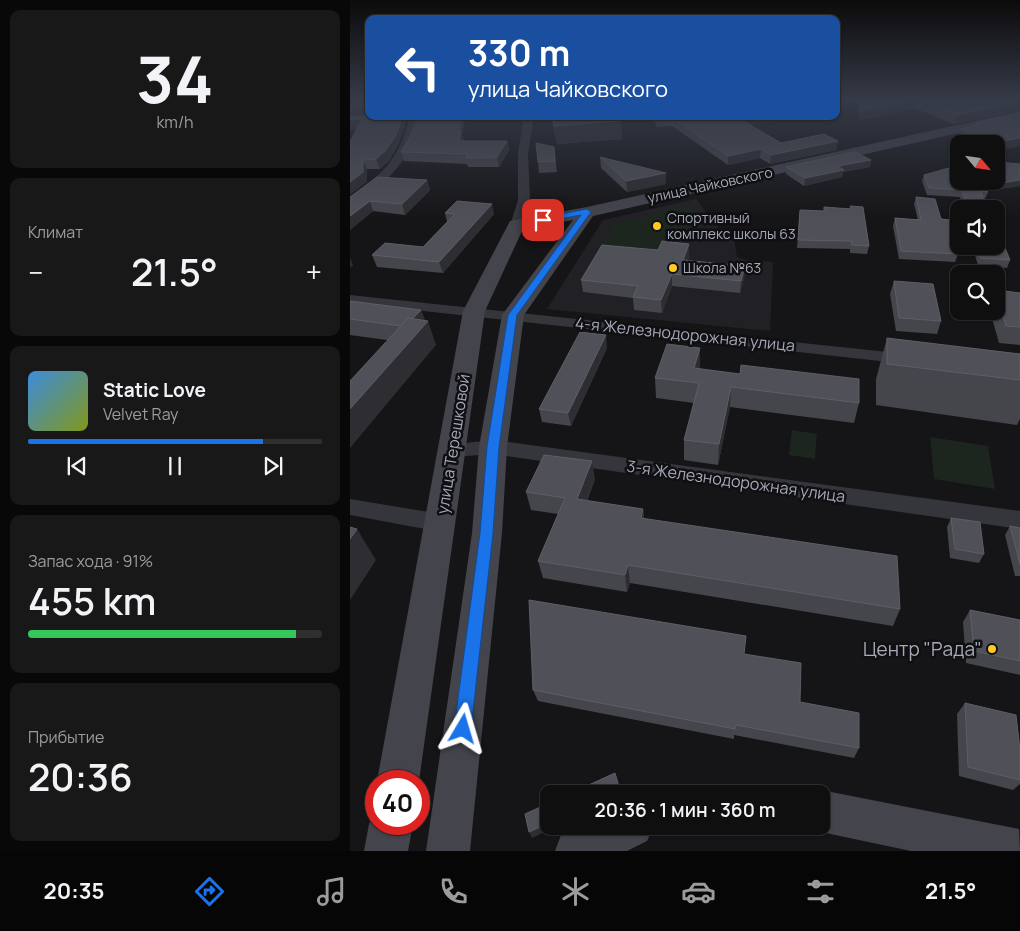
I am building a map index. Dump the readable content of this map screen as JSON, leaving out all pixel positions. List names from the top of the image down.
{
  "streets": {
    "street": [
      "улица Чайковского",
      "4-я Железнодорожная улица",
      "улица Терешковой",
      "3-я Железнодорожная улица"
    ]
  },
  "crossings": [
    ["улица Чайковского", "улица Терешковой"],
    ["4-я Железнодорожная улица", "улица Терешковой"],
    ["улица Терешковой", "3-я Железнодорожная улица"]
  ],
  "places": ["Спортивный комплекс школы 63", "Школа №63", "Центр \"Рада\""],
  "north": "bottom right",
  "page": {
    "tile": [
      ["34", "km/h"],
      "Климат",
      ["Запас хода · 91%", "455 km"],
      ["Прибытие", "20:36"]
    ],
    "turn": ["330 m", "улица Чайковского"],
    "heat": ["−", "21.5°", "+"],
    "song": ["Static Love", "Velvet Ray"],
    "limit": "40",
    "trip": "20:36 · 1 мин · 360 m",
    "tabs": ["20:35", "21.5°"]
  }
}
